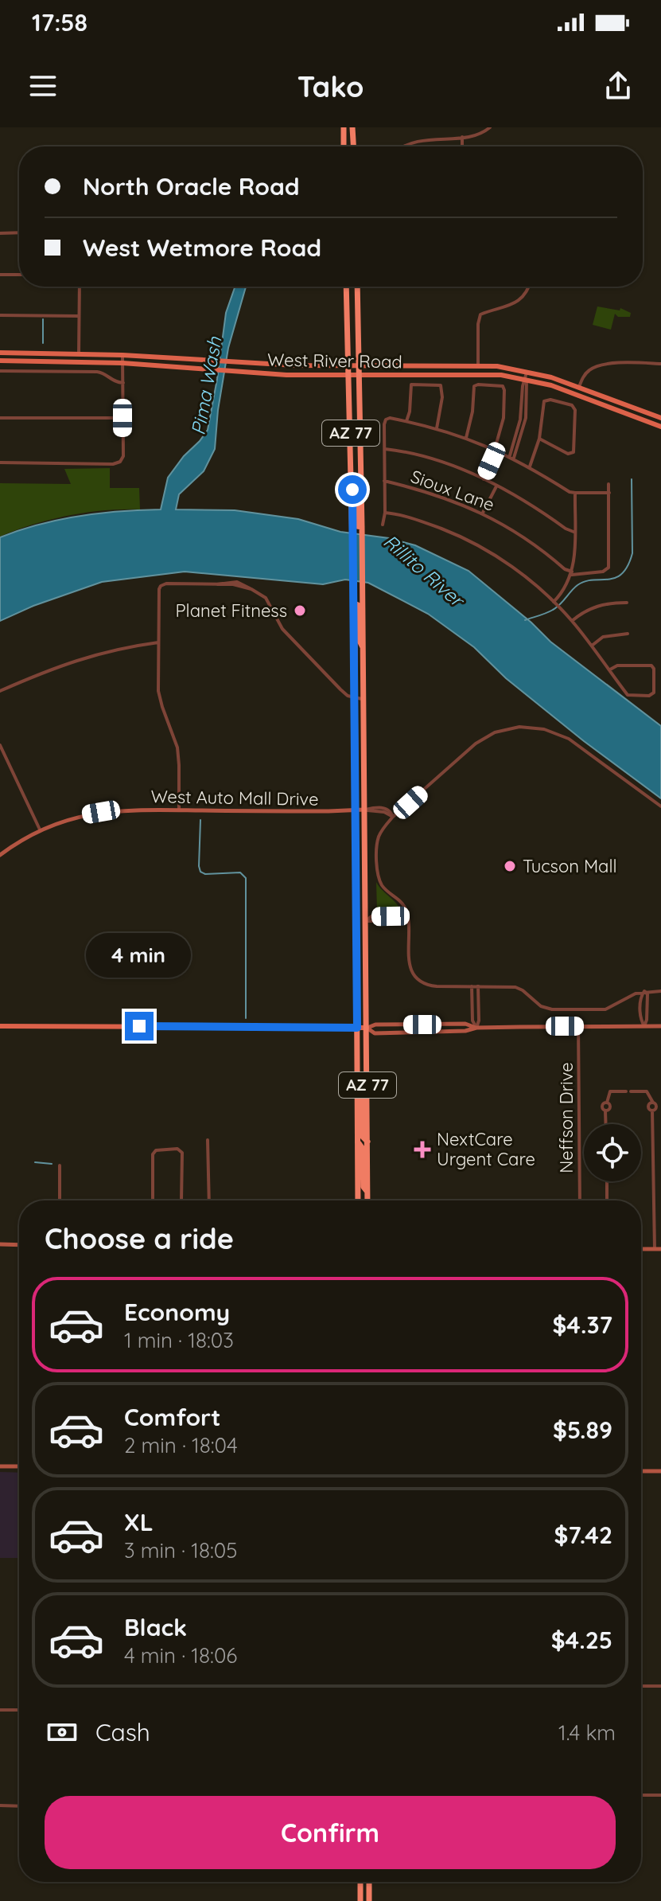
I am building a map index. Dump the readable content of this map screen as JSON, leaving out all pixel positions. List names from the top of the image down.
{
  "streets": {
    "highway": ["AZ 77"],
    "main road": ["West River Road"],
    "street": ["Sioux Lane", "West Auto Mall Drive", "Neffson Drive"]
  },
  "crossings": [
    ["West River Road", "AZ 77"],
    ["AZ 77", "West Auto Mall Drive"]
  ],
  "water": ["Pima Wash", "Rillito River"],
  "places": {
    "other": ["Planet Fitness", "Tucson Mall"],
    "health": ["NextCare Urgent Care"]
  },
  "page": {
    "status": "17:58",
    "header": "Tako",
    "banner": ["North Oracle Road", "West Wetmore Road"],
    "bubble": "4 min",
    "heading": "Choose a ride",
    "list": [
      {
        "name": "Economy",
        "note": "1 min · 18:03",
        "value": "$4.37"
      },
      {
        "name": "Comfort",
        "note": "2 min · 18:04",
        "value": "$5.89"
      },
      {
        "name": "XL",
        "note": "3 min · 18:05",
        "value": "$7.42"
      },
      {
        "name": "Black",
        "note": "4 min · 18:06",
        "value": "$4.25"
      }
    ],
    "pay": ["Cash", "1.4 km"],
    "buttons": "Confirm"
  }
}
